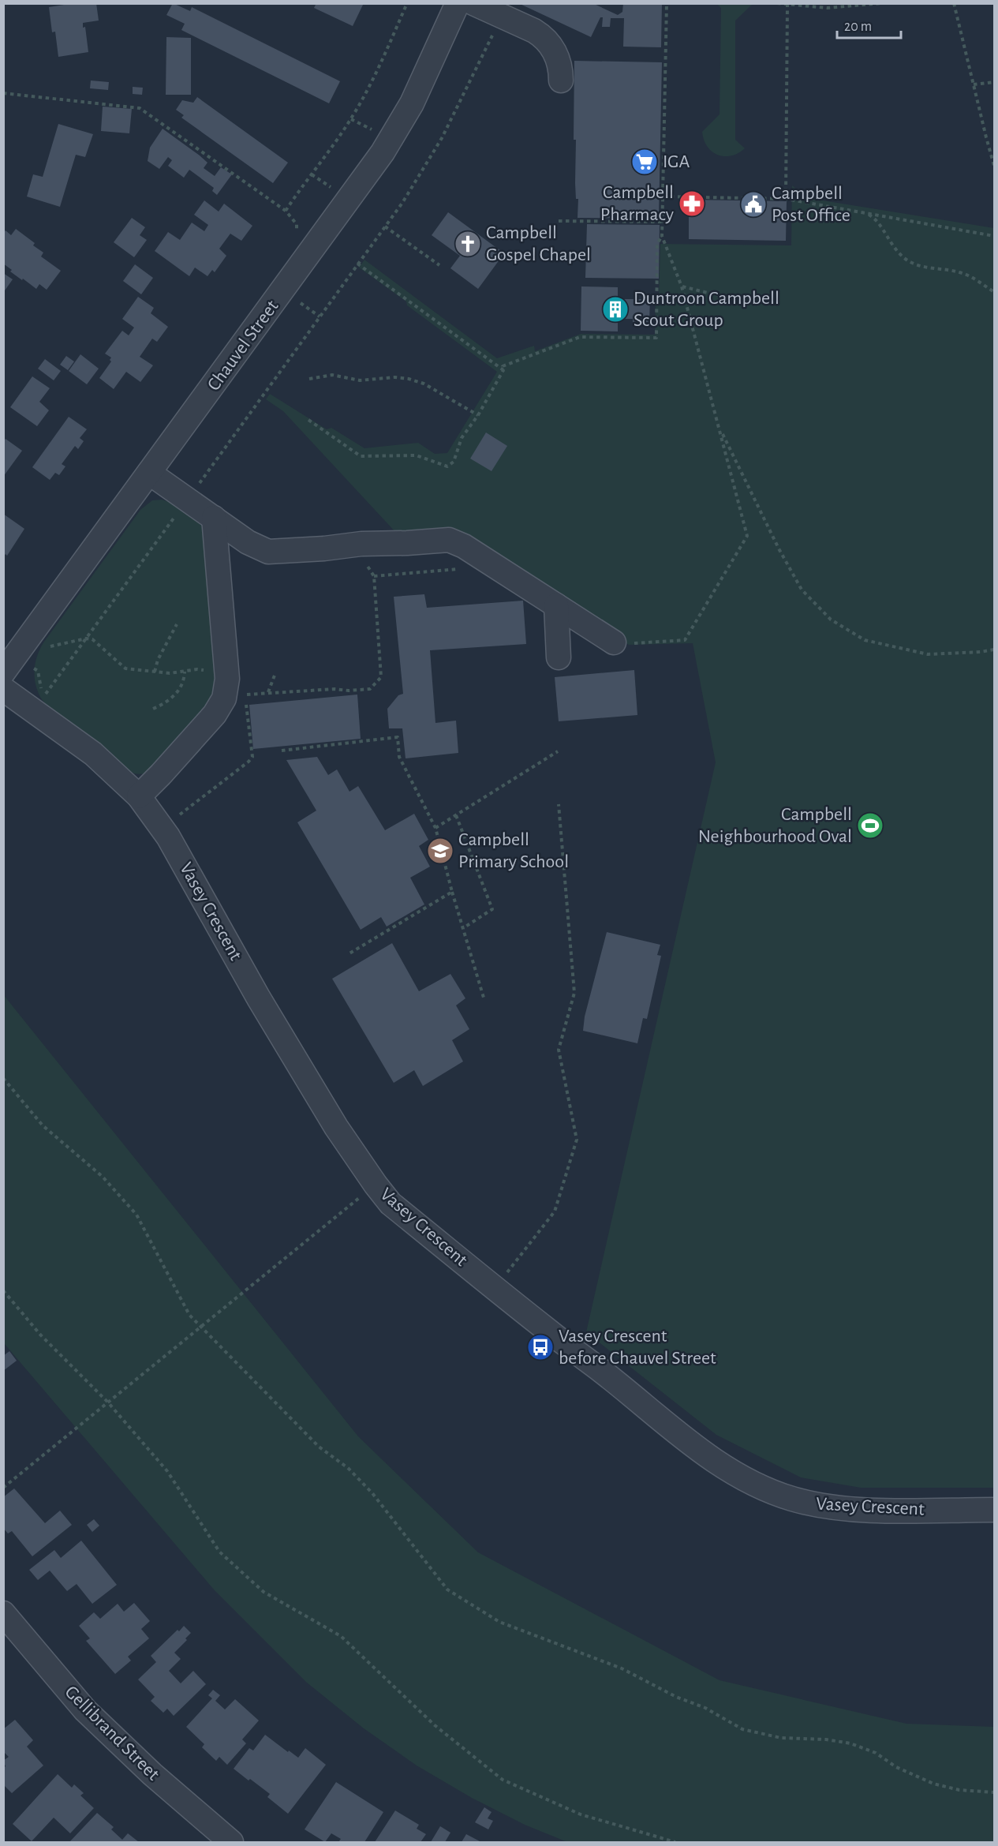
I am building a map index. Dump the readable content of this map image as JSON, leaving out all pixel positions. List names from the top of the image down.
{
  "streets": {
    "street": ["Chauvel Street", "Vasey Crescent", "Gellibrand Street"]
  },
  "places": {
    "supermarket": ["IGA"],
    "pharmacy": ["Campbell Pharmacy"],
    "public building": ["Campbell Post Office"],
    "church": ["Campbell Gospel Chapel"],
    "building": ["Duntroon Campbell Scout Group"],
    "sports": ["Campbell Neighbourhood Oval"],
    "school or university": ["Campbell Primary School"],
    "bus stop": ["Vasey Crescent before Chauvel Street"]
  },
  "scale_bar": "20 m"
}
